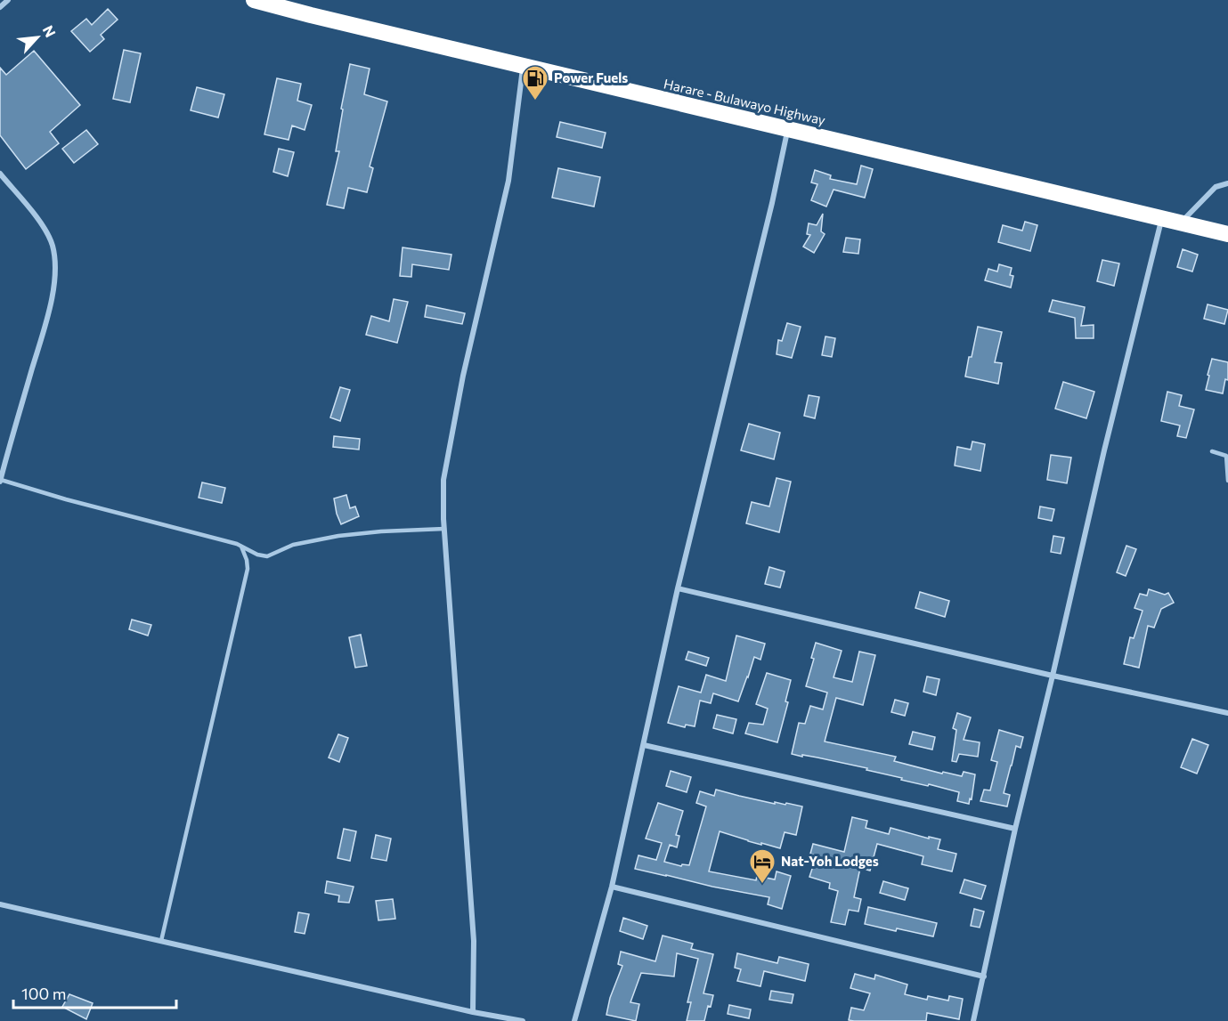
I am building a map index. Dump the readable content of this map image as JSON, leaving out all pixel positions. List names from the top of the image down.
{
  "streets": {
    "highway": ["Harare - Bulawayo Highway"]
  },
  "places": {
    "fuel station": ["Power Fuels"],
    "hotel": ["Nat-Yoh Lodges"]
  },
  "scale_bar": "100 m",
  "north": "top right"
}
